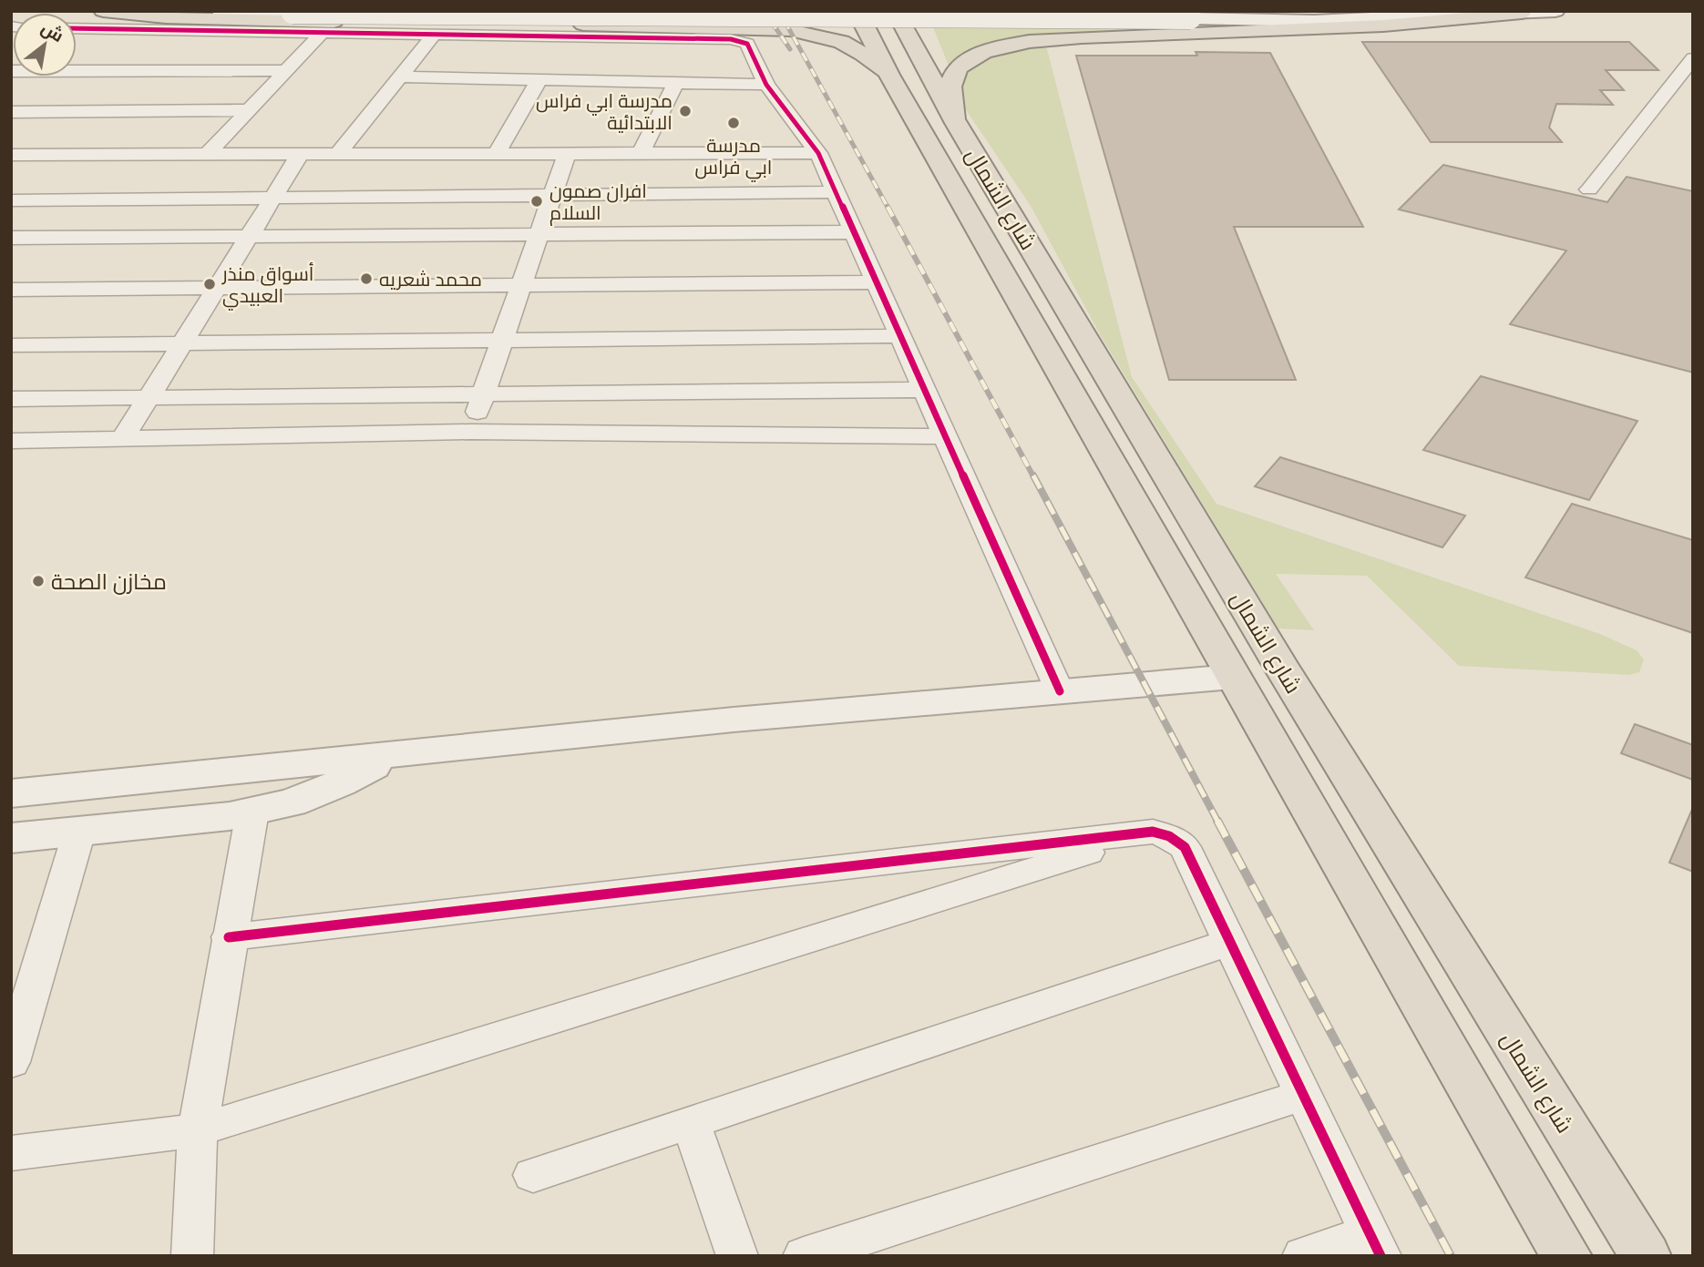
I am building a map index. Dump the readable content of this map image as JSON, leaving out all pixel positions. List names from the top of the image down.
{
  "streets": {
    "highway": ["شارع الشمال"]
  },
  "places": [
    "مدرسة ابي فراس الابتدائية",
    "مدرسة ابي فراس",
    "افران صمون السلام",
    "محمد شعريه",
    "أسواق منذر العبيدي",
    "مخازن الصحة"
  ],
  "north": "top right"
}
